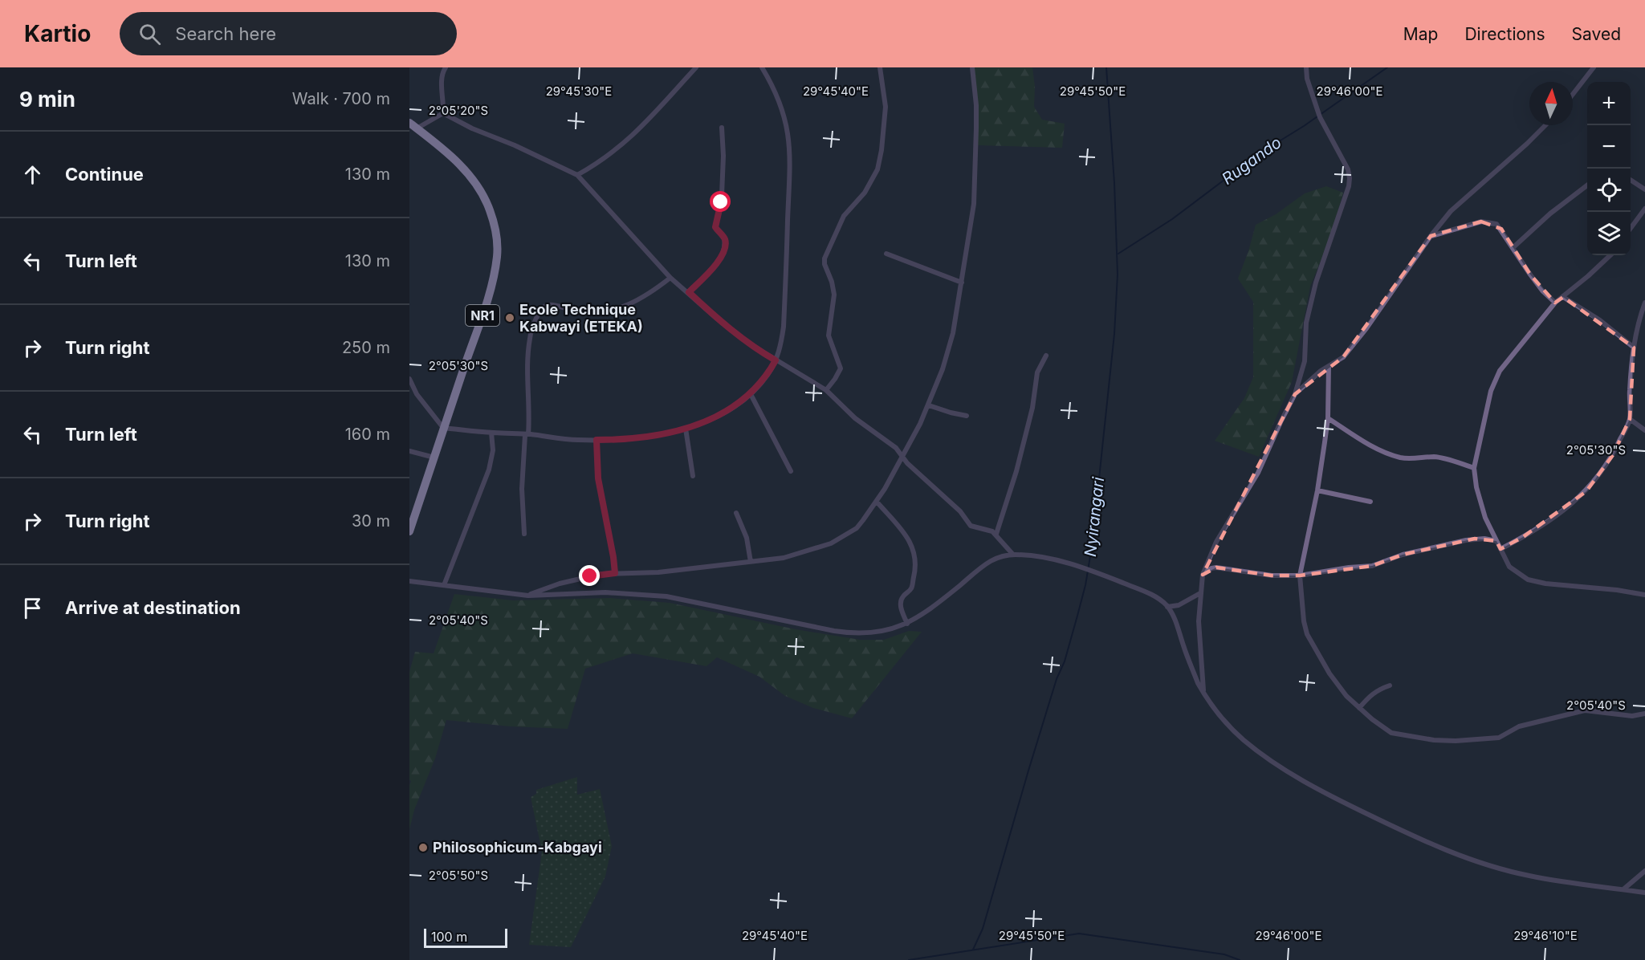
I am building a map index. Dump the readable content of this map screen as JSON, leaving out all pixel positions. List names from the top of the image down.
{
  "streets": {
    "highway": ["NR1"]
  },
  "water": ["Rugando", "Nyirangari"],
  "places": ["Ecole Technique Kabwayi (ETEKA)", "Philosophicum-Kabgayi"],
  "scale_bar": "100 m",
  "north": "top",
  "page": {
    "header": "Kartio",
    "search": "Search here",
    "nav": ["Map", "Directions", "Saved"],
    "heading": ["9 min", "Walk · 700 m"],
    "map_buttons": ["+", "−"],
    "list": [
      ["Continue", "130 m"],
      ["Turn left", "130 m"],
      ["Turn right", "250 m"],
      ["Turn left", "160 m"],
      ["Turn right", "30 m"],
      "Arrive at destination"
    ],
    "scale": "100 m"
  },
  "coordinates": [
    "29°45'30\"E",
    "29°45'40\"E",
    "29°45'50\"E",
    "29°46'00\"E",
    "2°05'20\"S",
    "2°05'30\"S",
    "2°05'40\"S",
    "2°05'50\"S",
    "29°46'10\"E"
  ]
}
